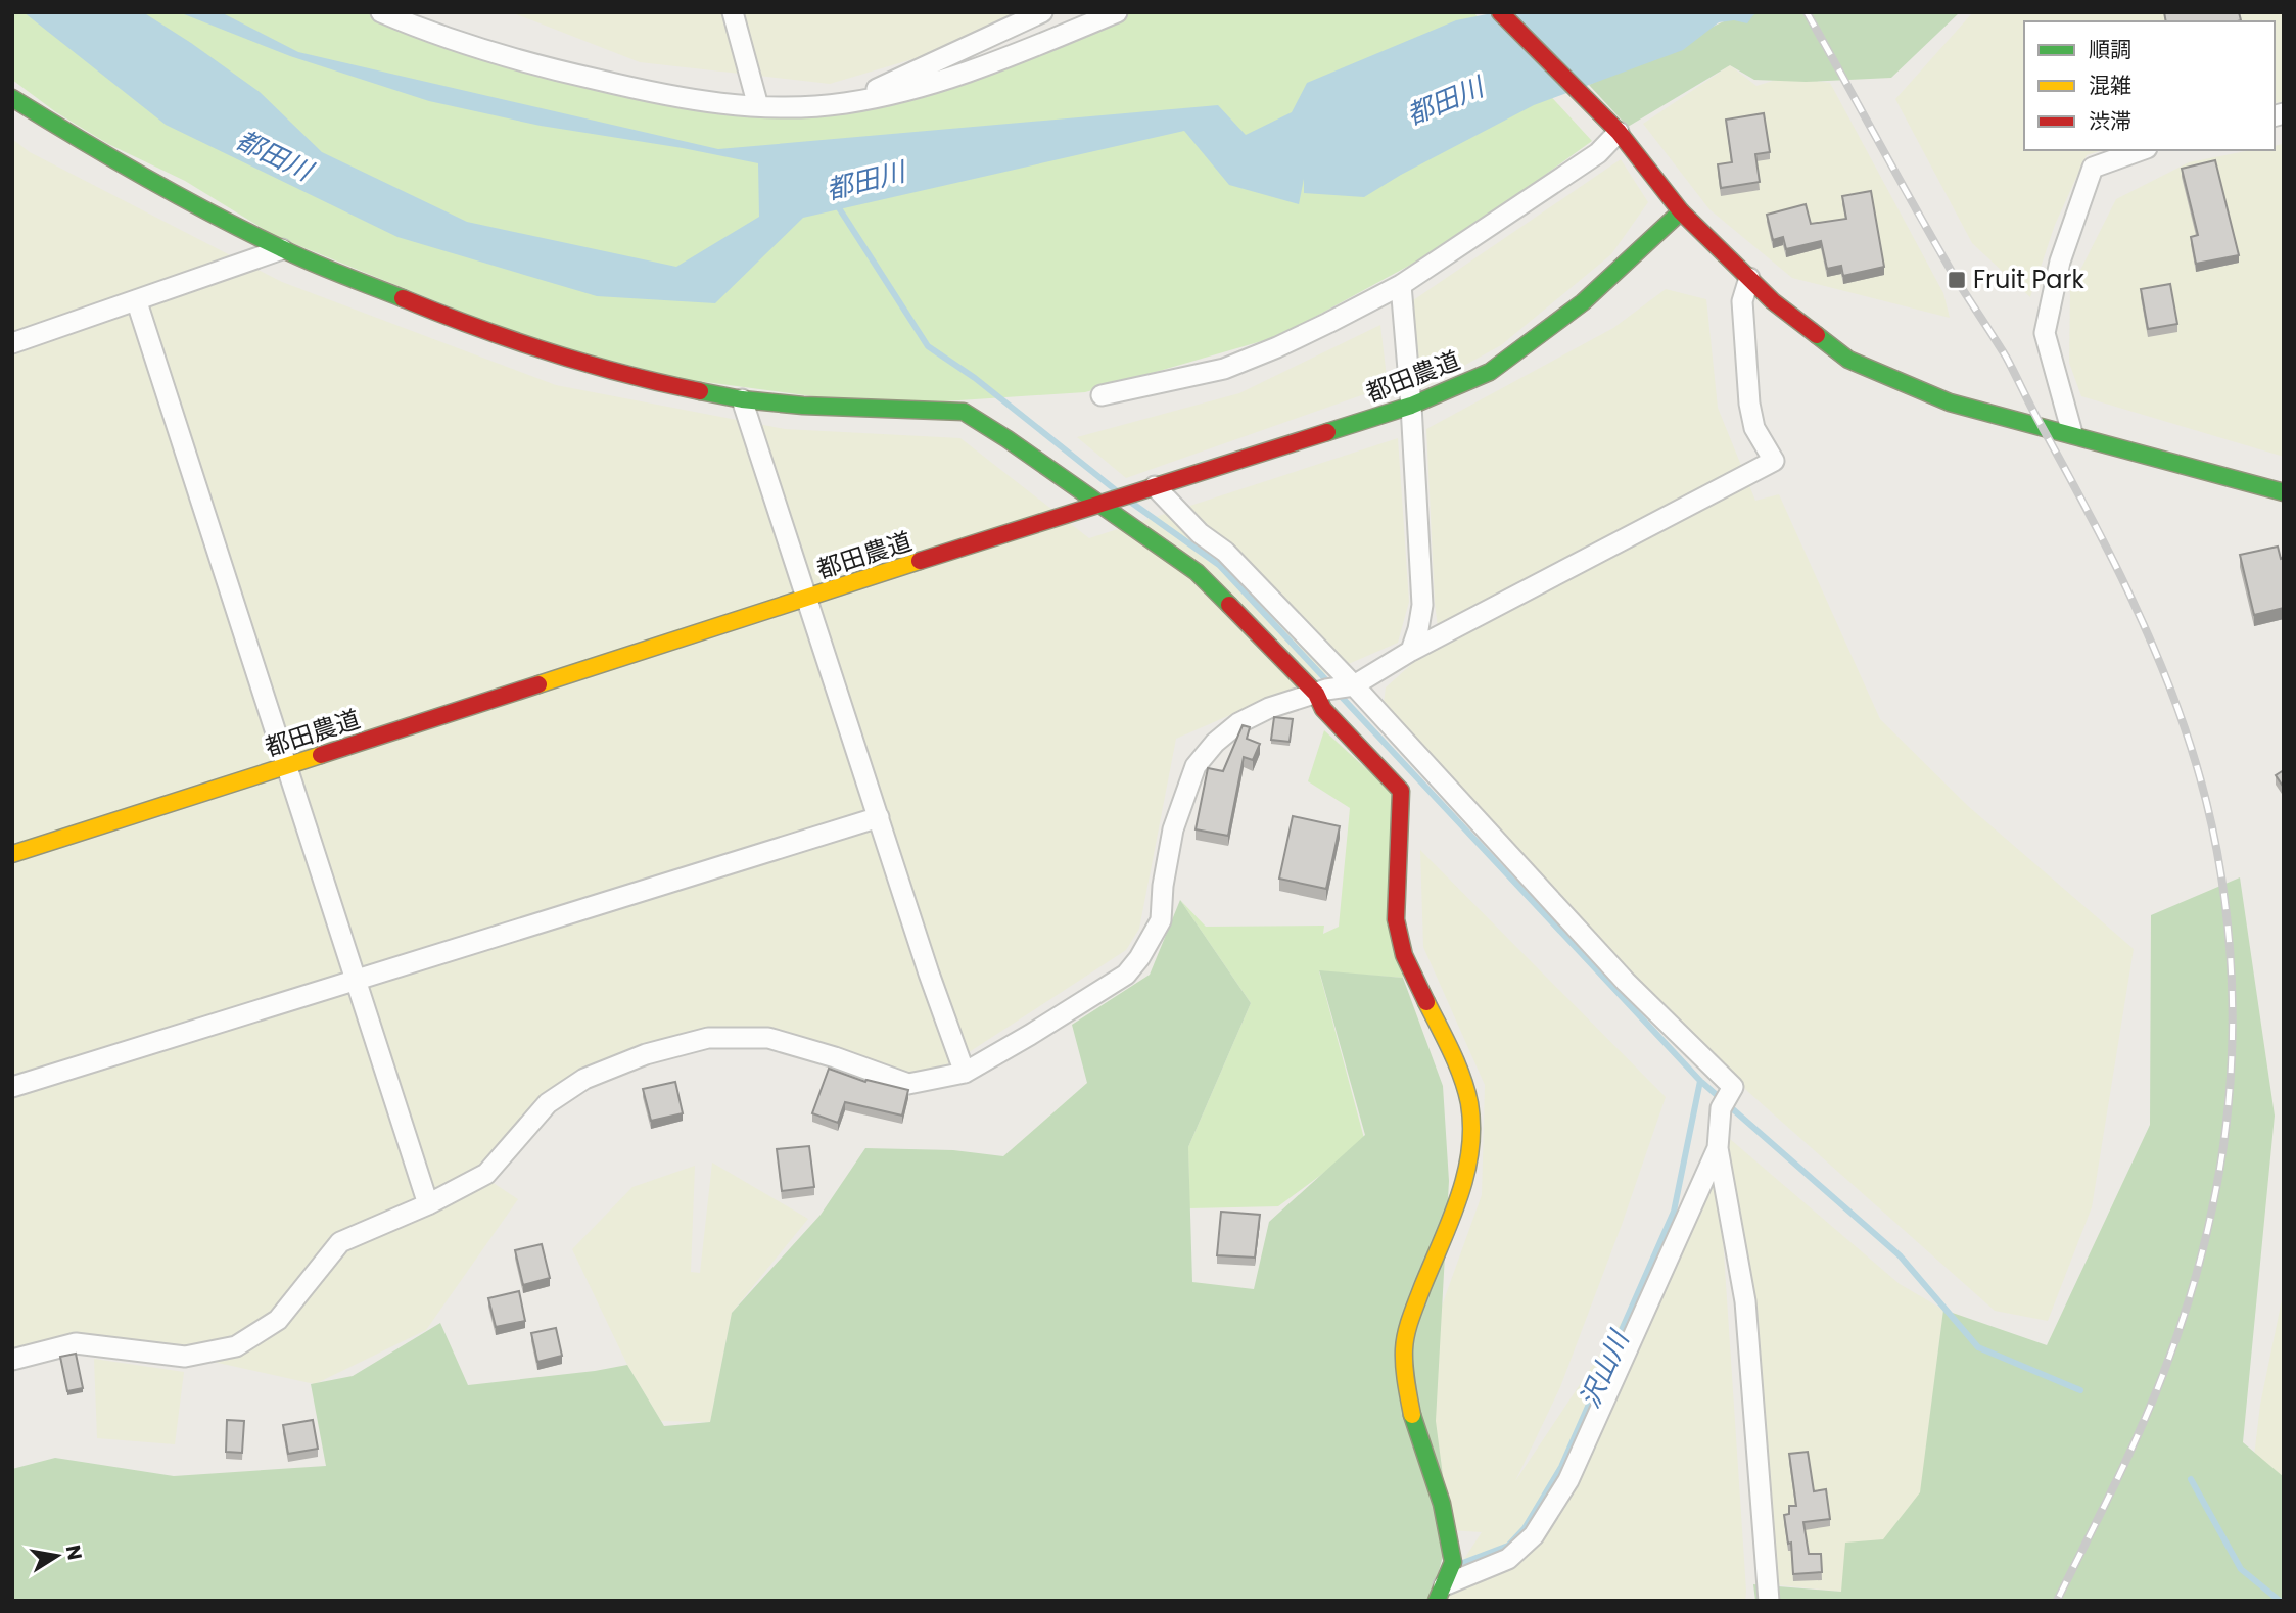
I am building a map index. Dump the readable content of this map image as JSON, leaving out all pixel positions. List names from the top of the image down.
{
  "streets": {
    "street": ["都田農道"]
  },
  "water": ["都田川", "沢山川"],
  "places": {
    "transit": ["Fruit Park"]
  },
  "legend": ["順調", "混雑", "渋滞"],
  "north": "right"
}
